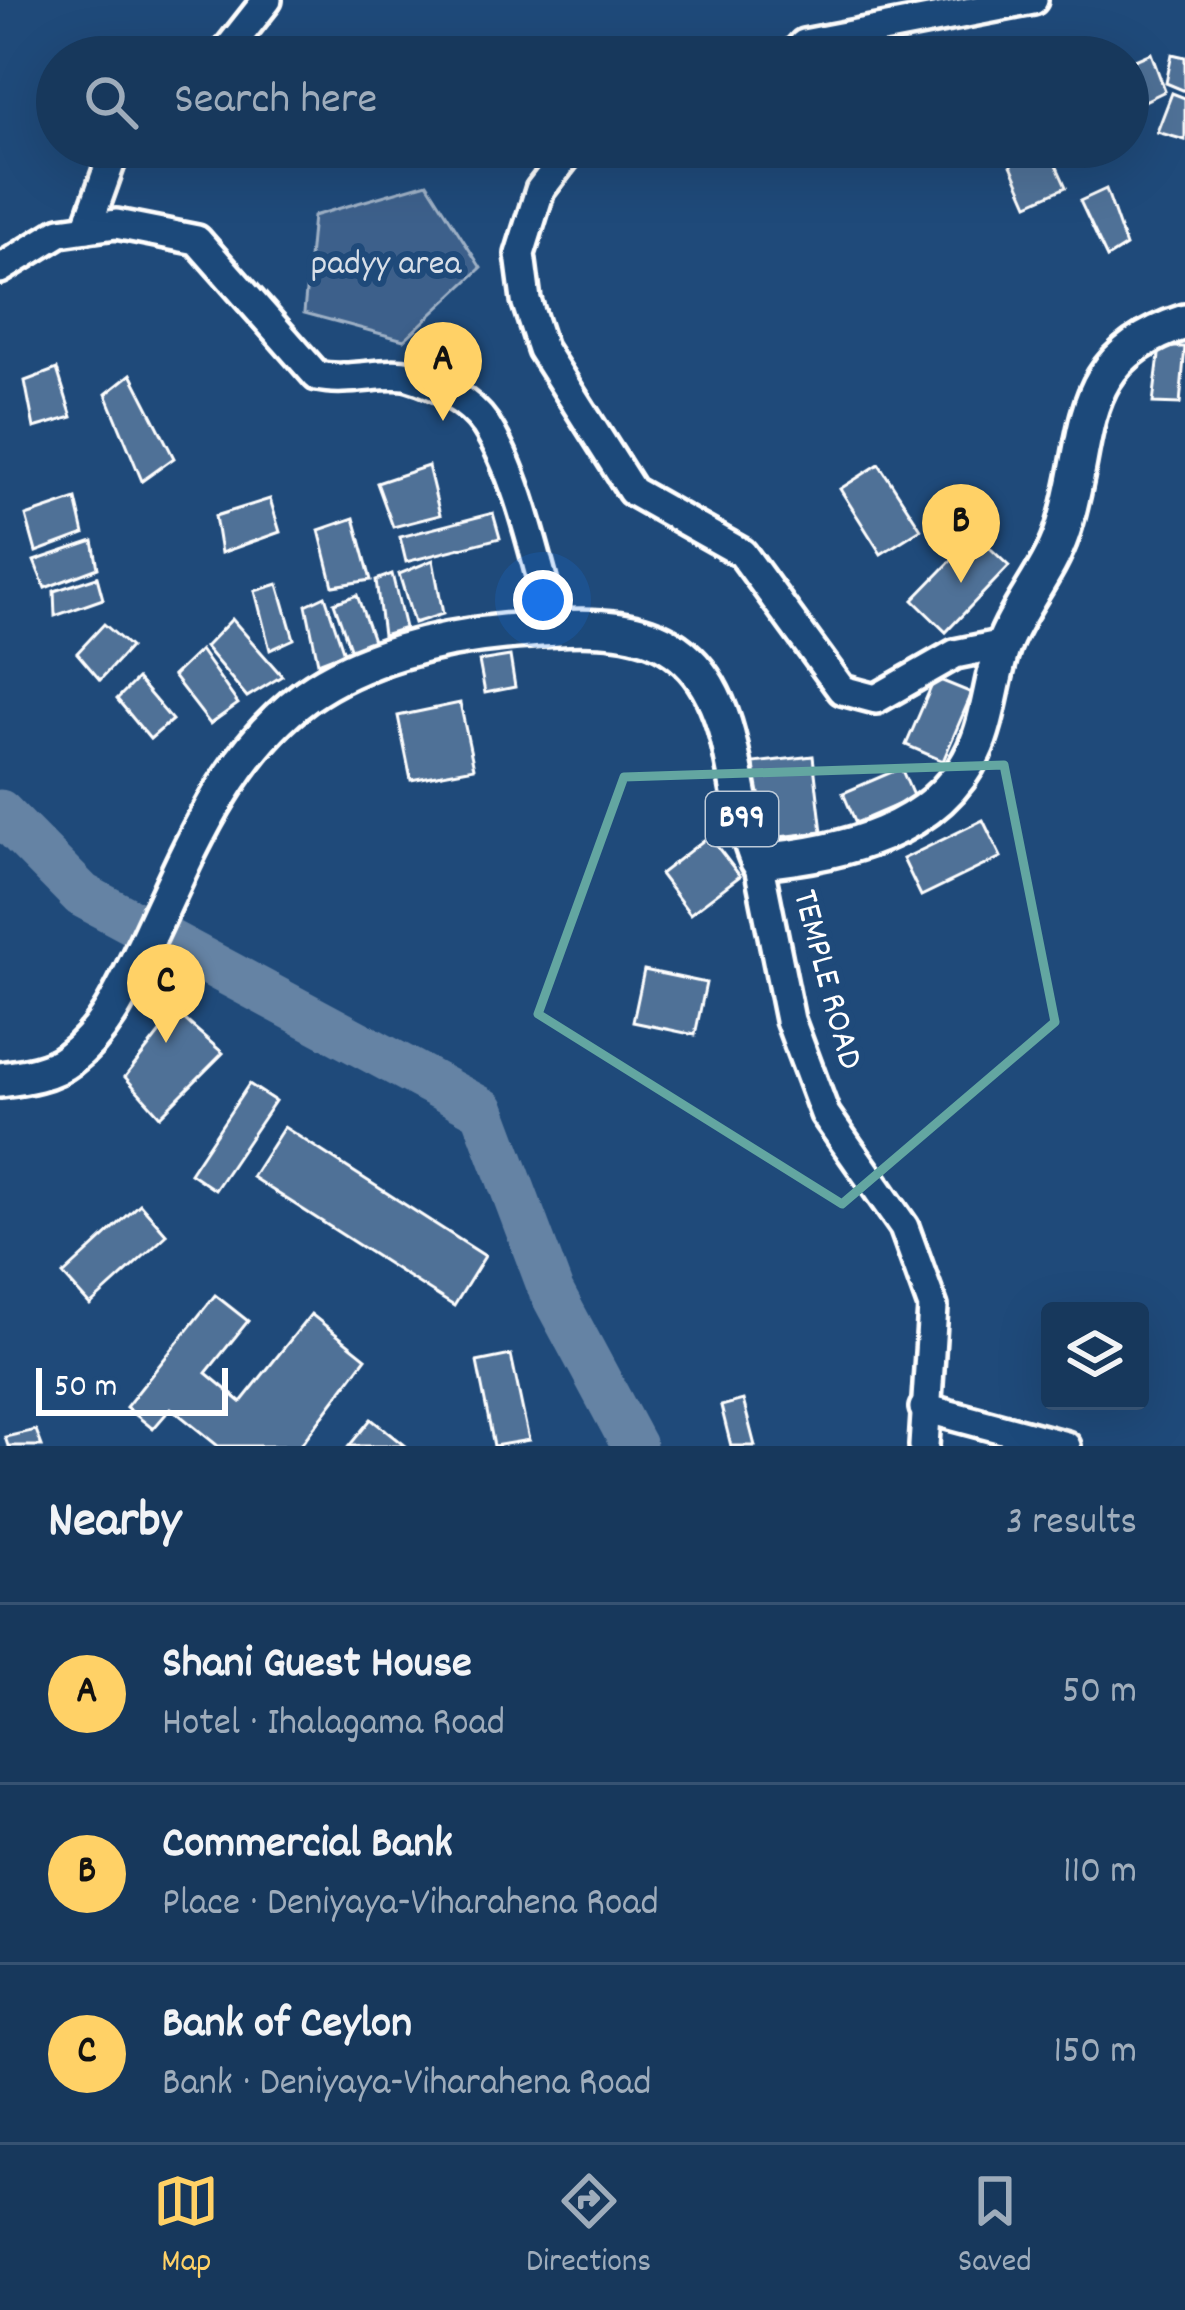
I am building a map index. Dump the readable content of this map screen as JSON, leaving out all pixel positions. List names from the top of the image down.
{
  "streets": {
    "main road": ["B99"],
    "street": ["TEMPLE ROAD"]
  },
  "crossings": [
    ["B99", "TEMPLE ROAD"]
  ],
  "parks": ["padyy area"],
  "scale_bar": "50 m",
  "page": {
    "search": "Search here",
    "pins": ["A", "B", "C"],
    "scale": "50 m",
    "heading": ["Nearby", "3 results"],
    "list": [
      {
        "mark": "A",
        "name": "Shani Guest House",
        "note": "Hotel · Ihalagama Road",
        "value": "50 m"
      },
      {
        "mark": "B",
        "name": "Commercial Bank",
        "note": "Place · Deniyaya-Viharahena Road",
        "value": "110 m"
      },
      {
        "mark": "C",
        "name": "Bank of Ceylon",
        "note": "Bank · Deniyaya-Viharahena Road",
        "value": "150 m"
      }
    ],
    "nav": ["Map", "Directions", "Saved"]
  }
}
